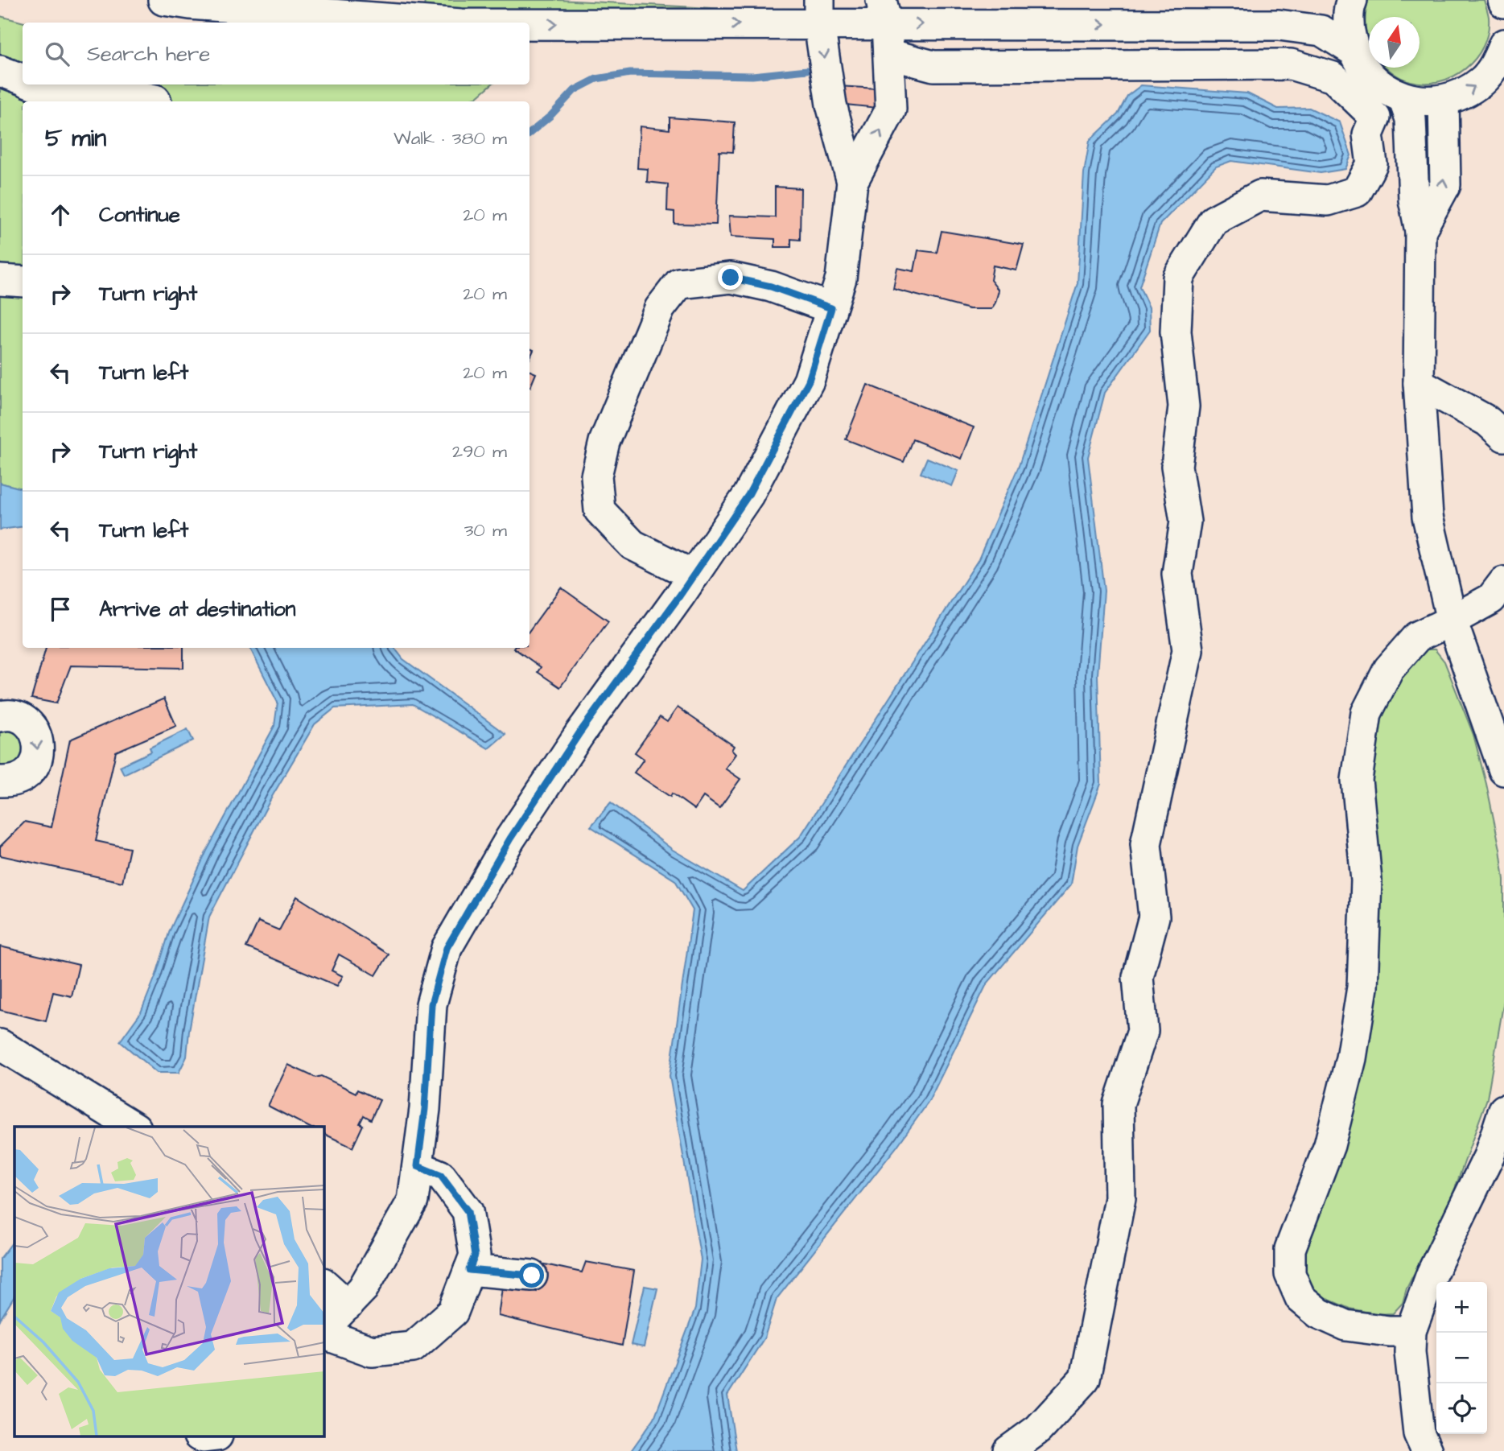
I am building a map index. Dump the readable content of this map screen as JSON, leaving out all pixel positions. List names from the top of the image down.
{
  "north": "top",
  "page": {
    "search": "Search here",
    "heading": ["5 min", "Walk · 380 m"],
    "list": [
      ["Continue", "20 m"],
      ["Turn right", "20 m"],
      ["Turn left", "20 m"],
      ["Turn right", "290 m"],
      ["Turn left", "30 m"],
      "Arrive at destination"
    ],
    "map_buttons": ["+", "−"]
  }
}
